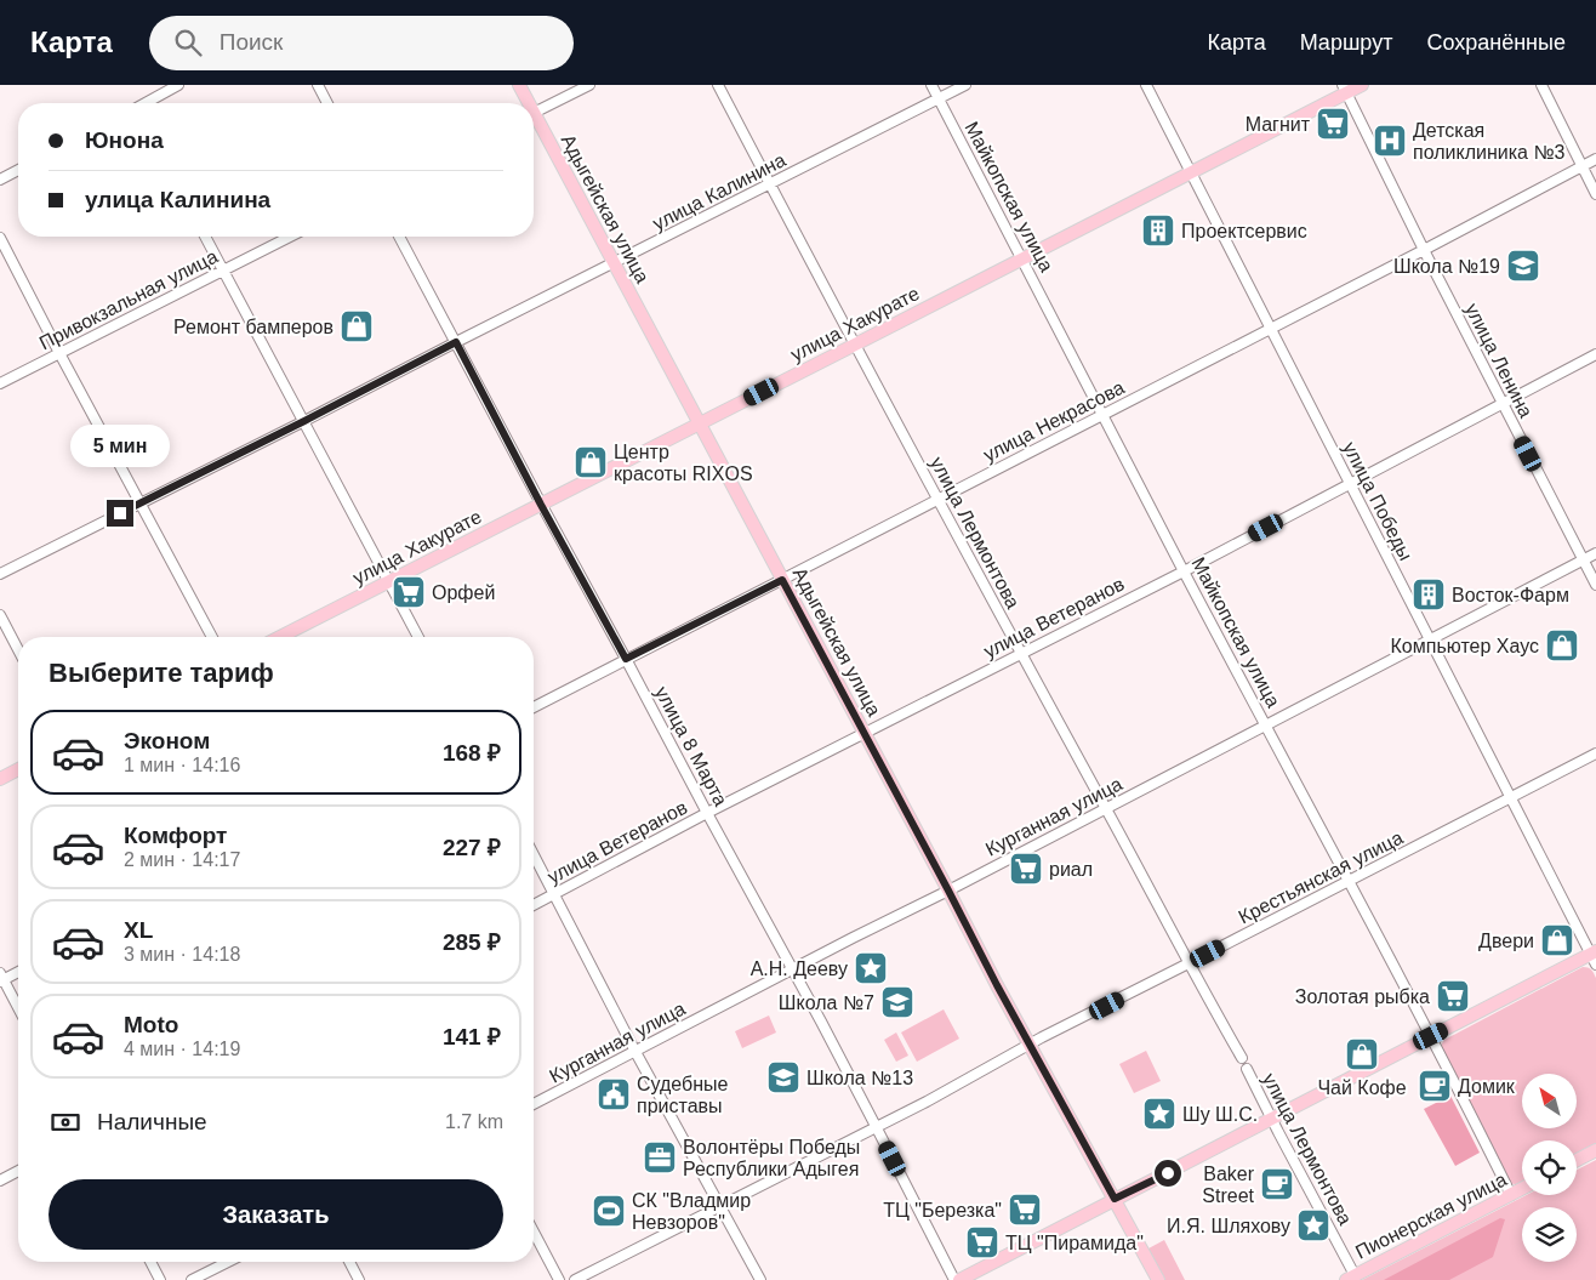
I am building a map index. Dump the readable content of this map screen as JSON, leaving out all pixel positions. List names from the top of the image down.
{
  "streets": {
    "main road": ["Адыгейская улица", "улица Хакурате", "Пионерская улица"],
    "street": [
      "улица Калинина",
      "Майкопская улица",
      "Привокзальная улица",
      "улица Ленина",
      "улица Некрасова",
      "улица Победы",
      "улица Лермонтова",
      "улица Ветеранов",
      "улица 8 Марта",
      "Курганная улица",
      "Крестьянская улица"
    ]
  },
  "crossings": [
    ["улица Калинина", "Майкопская улица"],
    ["улица Калинина", "Адыгейская улица"],
    ["улица Калинина", "улица Лермонтова"],
    ["улица Калинина", "улица 8 Марта"],
    ["Майкопская улица", "улица Хакурате"],
    ["Майкопская улица", "улица Некрасова"],
    ["Майкопская улица", "улица Ветеранов"],
    ["Майкопская улица", "Курганная улица"],
    ["Майкопская улица", "Крестьянская улица"],
    ["Майкопская улица", "Пионерская улица"],
    ["Адыгейская улица", "улица Хакурате"],
    ["Адыгейская улица", "улица Некрасова"],
    ["Адыгейская улица", "улица Ветеранов"],
    ["Адыгейская улица", "Курганная улица"],
    ["Адыгейская улица", "Крестьянская улица"],
    ["улица Хакурате", "улица Ленина"],
    ["улица Хакурате", "улица Победы"],
    ["улица Хакурате", "улица Лермонтова"],
    ["улица Хакурате", "улица 8 Марта"],
    ["улица Ленина", "улица Некрасова"],
    ["улица Ленина", "улица Ветеранов"],
    ["улица Ленина", "Курганная улица"],
    ["улица Некрасова", "улица Победы"],
    ["улица Некрасова", "улица Лермонтова"],
    ["улица Некрасова", "улица 8 Марта"],
    ["улица Победы", "улица Ветеранов"],
    ["улица Победы", "Курганная улица"],
    ["улица Победы", "Крестьянская улица"],
    ["улица Лермонтова", "улица Ветеранов"],
    ["улица Лермонтова", "Курганная улица"],
    ["улица Лермонтова", "Крестьянская улица"],
    ["улица Лермонтова", "Пионерская улица"],
    ["улица Ветеранов", "улица 8 Марта"],
    ["улица 8 Марта", "Курганная улица"],
    ["улица 8 Марта", "Крестьянская улица"]
  ],
  "places": {
    "supermarket": [
      "Магнит",
      "Орфей",
      "риал",
      "Золотая рыбка",
      "ТЦ \"Березка\"",
      "ТЦ \"Пирамида\""
    ],
    "hospital": ["Детская поликлиника №3"],
    "building": ["Проектсервис", "Восток-Фарм"],
    "school or university": ["Школа №19", "Школа №7", "Школа №13"],
    "shop": [
      "Ремонт бамперов",
      "Центр красоты RIXOS",
      "Компьютер Хаус",
      "Двери",
      "Чай Кофе"
    ],
    "place": ["А.Н. Дееву", "Шу Ш.С.", "И.Я. Шляхову"],
    "cafe": ["Домик", "Baker Street"],
    "public building": ["Судебные приставы"],
    "office": ["Волонтёры Победы Республики Адыгея"],
    "sports": ["СК \"Владмир Невзоров\""]
  },
  "north": "top left",
  "page": {
    "header": "Карта",
    "search": "Поиск",
    "nav": ["Карта", "Маршрут", "Сохранённые"],
    "banner": ["Юнона", "улица Калинина"],
    "bubble": "5 мин",
    "heading": "Выберите тариф",
    "list": [
      {
        "name": "Эконом",
        "note": "1 мин · 14:16",
        "value": "168 ₽"
      },
      {
        "name": "Комфорт",
        "note": "2 мин · 14:17",
        "value": "227 ₽"
      },
      {
        "name": "XL",
        "note": "3 мин · 14:18",
        "value": "285 ₽"
      },
      {
        "name": "Moto",
        "note": "4 мин · 14:19",
        "value": "141 ₽"
      }
    ],
    "pay": ["Наличные", "1.7 km"],
    "buttons": "Заказать"
  }
}
